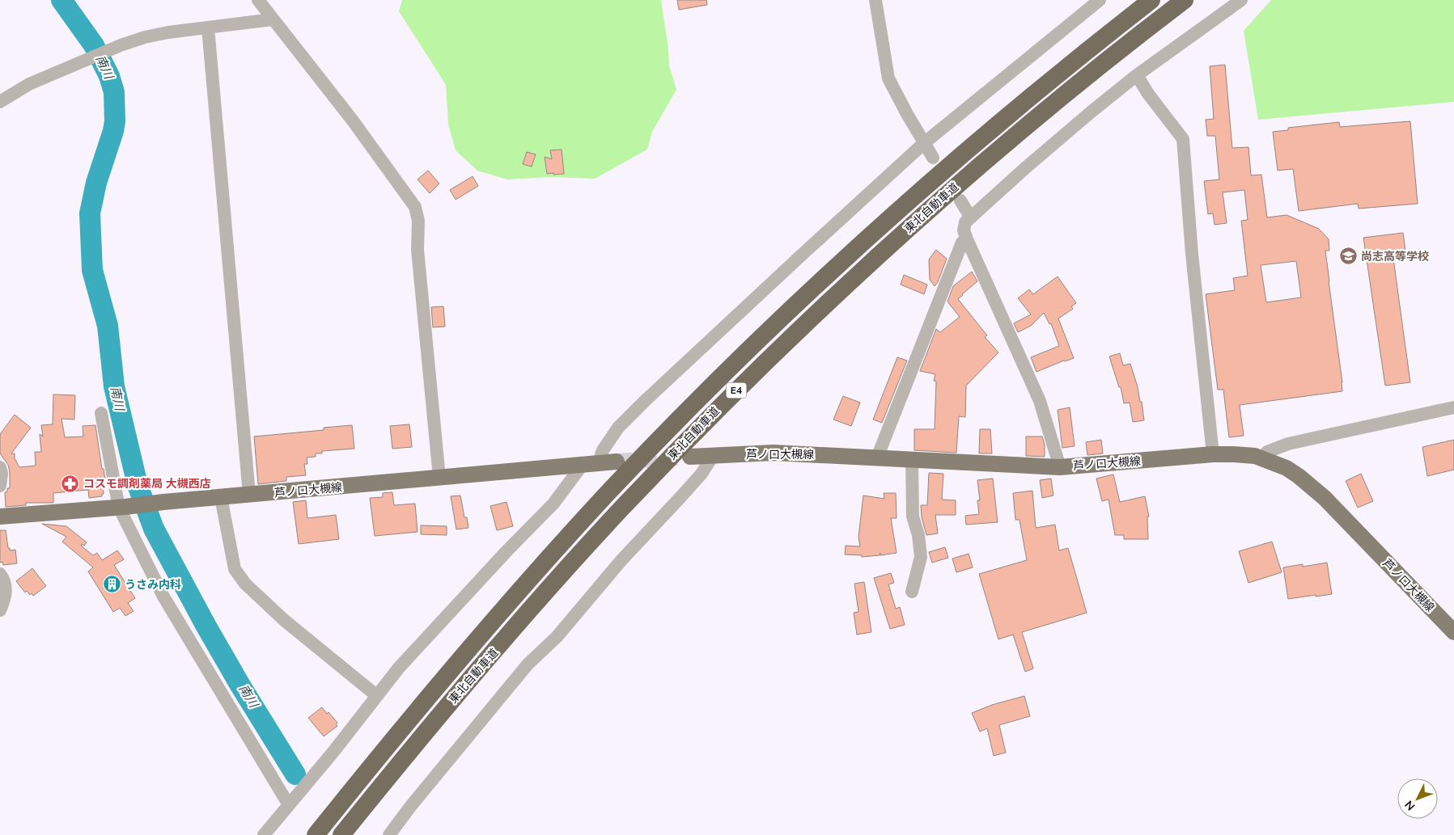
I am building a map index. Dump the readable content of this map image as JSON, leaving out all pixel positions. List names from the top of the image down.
{
  "streets": {
    "highway": ["東北自動車道", "E4"],
    "main road": ["芦ノ口大槻線"]
  },
  "water": ["南川"],
  "places": {
    "school or university": ["尚志高等学校"],
    "pharmacy": ["コスモ調剤薬局 大槻西店"],
    "building": ["うさみ内科"]
  },
  "north": "bottom left"
}
